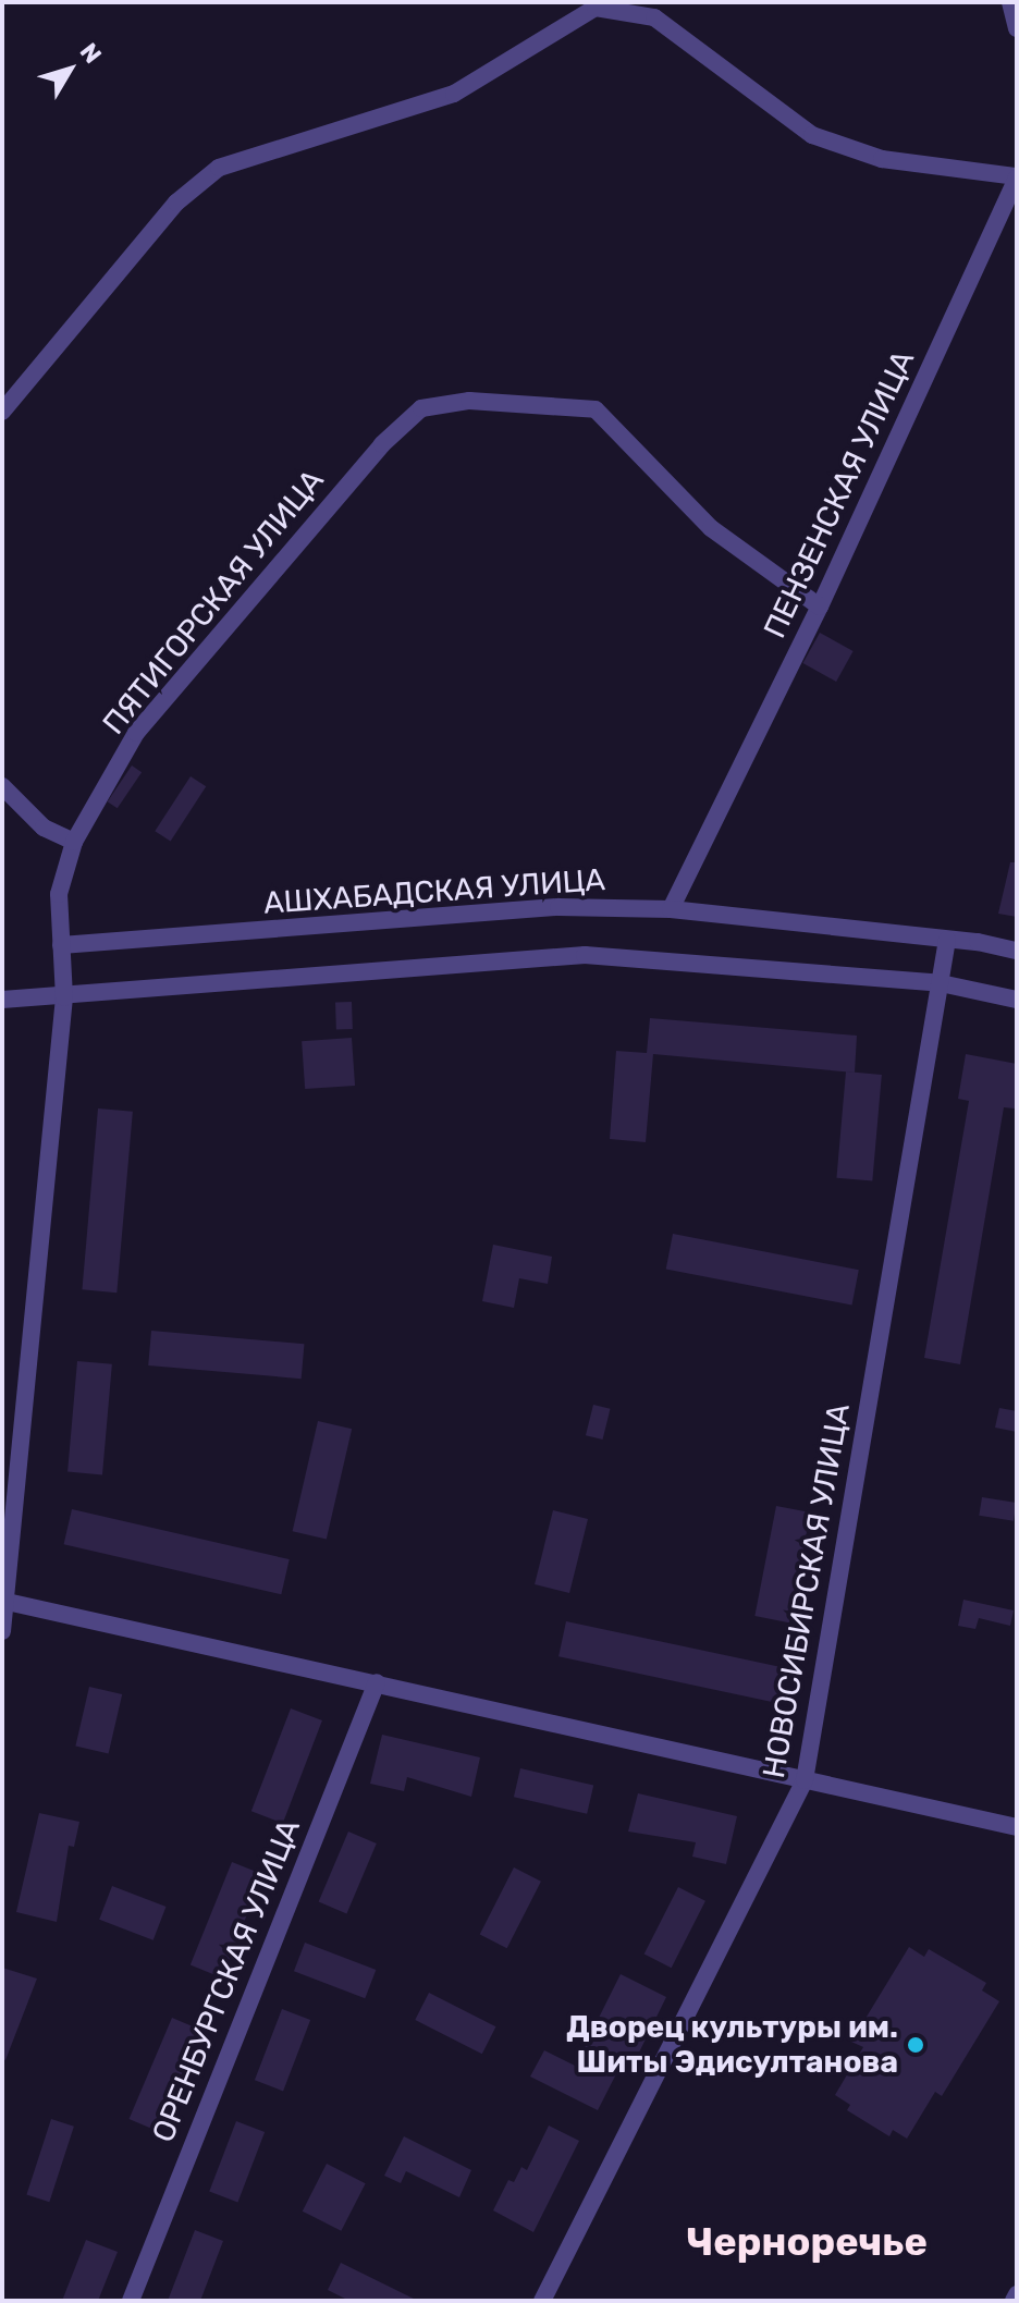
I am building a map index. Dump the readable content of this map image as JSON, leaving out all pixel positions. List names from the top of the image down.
{
  "streets": {
    "street": [
      "ПЕНЗЕНСКАЯ УЛИЦА",
      "ПЯТИГОРСКАЯ УЛИЦА",
      "АШХАБАДСКАЯ УЛИЦА",
      "НОВОСИБИРСКАЯ УЛИЦА",
      "ОРЕНБУРГСКАЯ УЛИЦА"
    ]
  },
  "crossings": [
    ["ПЕНЗЕНСКАЯ УЛИЦА", "ПЯТИГОРСКАЯ УЛИЦА"],
    ["ПЕНЗЕНСКАЯ УЛИЦА", "АШХАБАДСКАЯ УЛИЦА"],
    ["ПЯТИГОРСКАЯ УЛИЦА", "АШХАБАДСКАЯ УЛИЦА"],
    ["АШХАБАДСКАЯ УЛИЦА", "НОВОСИБИРСКАЯ УЛИЦА"]
  ],
  "districts": ["Черноречье"],
  "places": ["Дворец культуры им. Шиты Эдисултанова"],
  "north": "top right"
}
